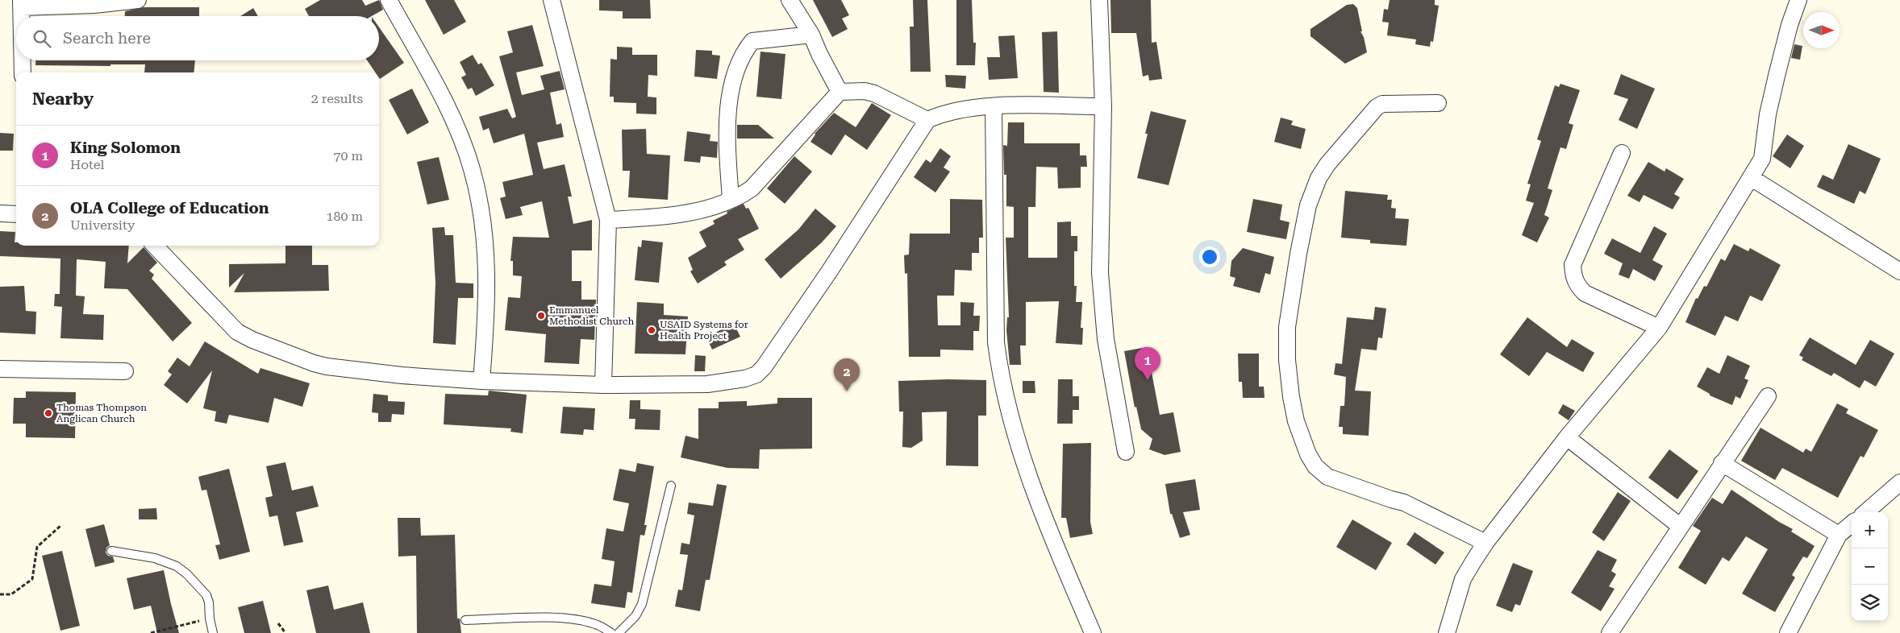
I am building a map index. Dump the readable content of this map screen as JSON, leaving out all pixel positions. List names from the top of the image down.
{
  "places": ["Emmanuel Methodist Church", "USAID Systems for Health Project", "Thomas Thompson Anglican Church"],
  "north": "right",
  "page": {
    "search": "Search here",
    "heading": ["Nearby", "2 results"],
    "list": [
      {
        "mark": "1",
        "name": "King Solomon",
        "note": "Hotel",
        "value": "70 m"
      },
      {
        "mark": "2",
        "name": "OLA College of Education",
        "note": "University",
        "value": "180 m"
      }
    ],
    "pins": ["1", "2"],
    "map_buttons": ["+", "−"]
  }
}
